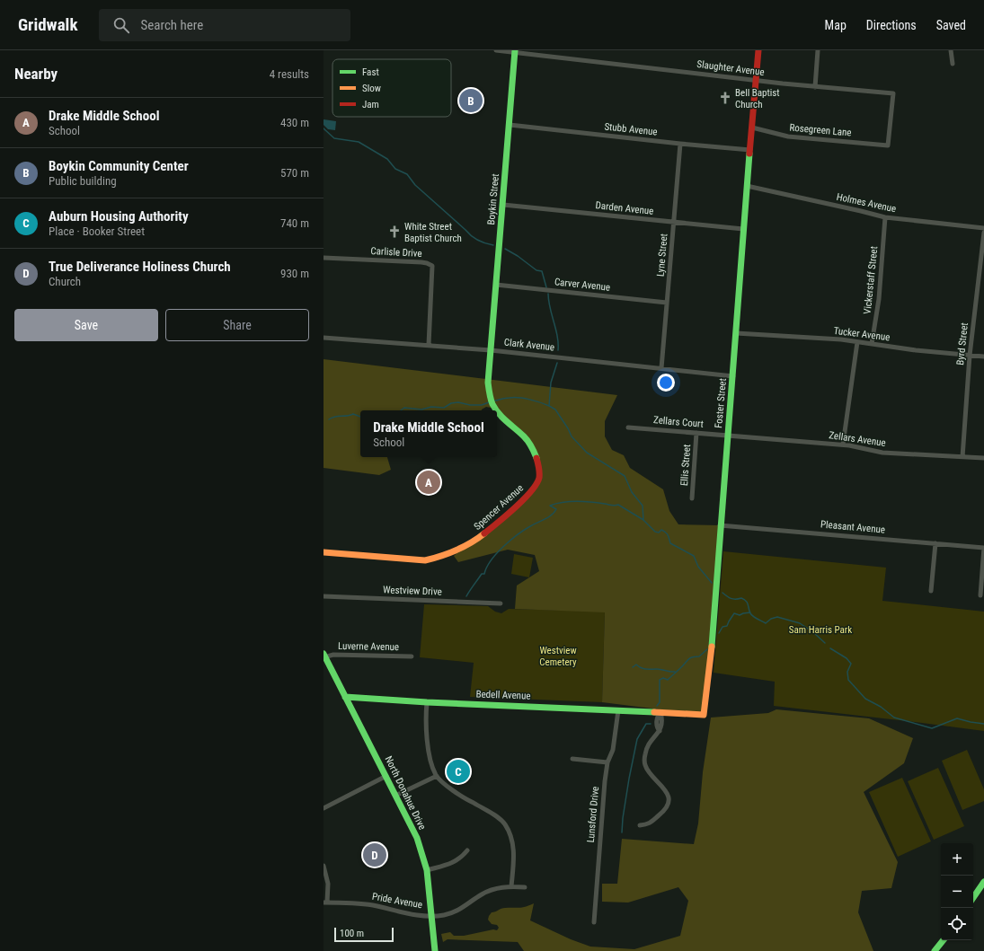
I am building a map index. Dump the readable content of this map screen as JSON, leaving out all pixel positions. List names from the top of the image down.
{
  "streets": {
    "street": [
      "Slaughter Avenue",
      "Stubb Avenue",
      "Rosegreen Lane",
      "Boykin Street",
      "Holmes Avenue",
      "Darden Avenue",
      "Carlisle Drive",
      "Lyne Street",
      "Vickerstaff Street",
      "Carver Avenue",
      "Tucker Avenue",
      "Byrd Street",
      "Clark Avenue",
      "Foster Street",
      "Zellars Court",
      "Zellars Avenue",
      "Ellis Street",
      "Spencer Avenue",
      "Pleasant Avenue",
      "Westview Drive",
      "Luverne Avenue",
      "Bedell Avenue",
      "North Donahue Drive",
      "Lunsford Drive",
      "Pride Avenue"
    ]
  },
  "crossings": [
    ["Slaughter Avenue", "Rosegreen Lane"],
    ["Slaughter Avenue", "Boykin Street"],
    ["Slaughter Avenue", "Foster Street"],
    ["Stubb Avenue", "Boykin Street"],
    ["Stubb Avenue", "Lyne Street"],
    ["Stubb Avenue", "Foster Street"],
    ["Rosegreen Lane", "Foster Street"],
    ["Boykin Street", "Darden Avenue"],
    ["Boykin Street", "Carver Avenue"],
    ["Boykin Street", "Clark Avenue"],
    ["Boykin Street", "Spencer Avenue"],
    ["Holmes Avenue", "Vickerstaff Street"],
    ["Holmes Avenue", "Foster Street"],
    ["Darden Avenue", "Lyne Street"],
    ["Darden Avenue", "Foster Street"],
    ["Carlisle Drive", "Clark Avenue"],
    ["Lyne Street", "Carver Avenue"],
    ["Lyne Street", "Clark Avenue"],
    ["Vickerstaff Street", "Tucker Avenue"],
    ["Tucker Avenue", "Byrd Street"],
    ["Tucker Avenue", "Foster Street"],
    ["Byrd Street", "Zellars Avenue"],
    ["Clark Avenue", "Foster Street"],
    ["Clark Avenue", "Spencer Avenue"],
    ["Foster Street", "Zellars Court"],
    ["Foster Street", "Zellars Avenue"],
    ["Foster Street", "Pleasant Avenue"],
    ["Foster Street", "Bedell Avenue"],
    ["Zellars Court", "Zellars Avenue"],
    ["Zellars Court", "Ellis Street"],
    ["Luverne Avenue", "North Donahue Drive"],
    ["Bedell Avenue", "North Donahue Drive"],
    ["Bedell Avenue", "Lunsford Drive"],
    ["North Donahue Drive", "Pride Avenue"]
  ],
  "parks": ["Sam Harris Park", "Westview Cemetery"],
  "places": {
    "church": ["Bell Baptist Church", "White Street Baptist Church"]
  },
  "legend": ["Fast", "Slow", "Jam"],
  "scale_bar": "100 m",
  "page": {
    "header": "Gridwalk",
    "search": "Search here",
    "nav": ["Map", "Directions", "Saved"],
    "heading": ["Nearby", "4 results"],
    "pins": [
      "B",
      "A",
      "C",
      "D"
    ],
    "list": [
      {
        "mark": "A",
        "name": "Drake Middle School",
        "note": "School",
        "value": "430 m"
      },
      {
        "mark": "B",
        "name": "Boykin Community Center",
        "note": "Public building",
        "value": "570 m"
      },
      {
        "mark": "C",
        "name": "Auburn Housing Authority",
        "note": "Place · Booker Street",
        "value": "740 m"
      },
      {
        "mark": "D",
        "name": "True Deliverance Holiness Church",
        "note": "Church",
        "value": "930 m"
      }
    ],
    "buttons": ["Save", "Share"],
    "popup": ["Drake Middle School", "School"],
    "map_buttons": ["+", "−"],
    "scale": "100 m"
  }
}
